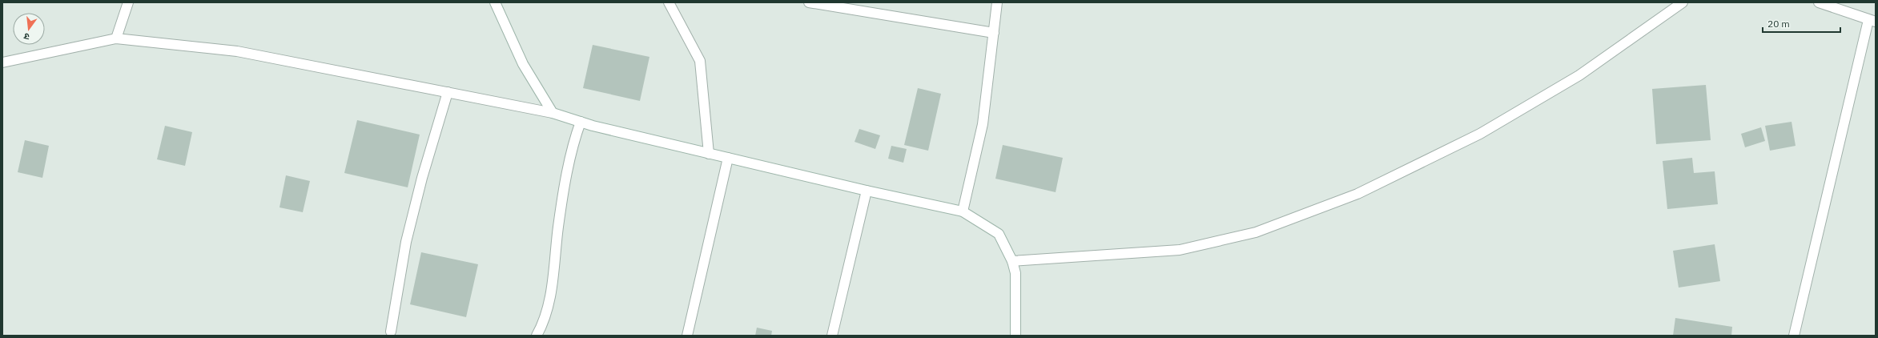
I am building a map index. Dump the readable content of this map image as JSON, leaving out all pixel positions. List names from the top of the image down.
{
  "scale_bar": "20 m",
  "north": "bottom"
}
